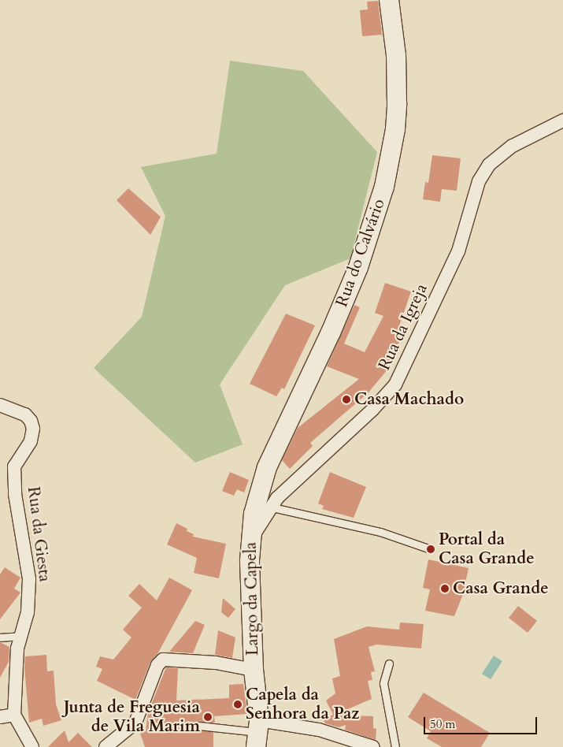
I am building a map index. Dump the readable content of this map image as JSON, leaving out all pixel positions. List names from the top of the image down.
{
  "streets": {
    "street": [
      "Rua do Calvário",
      "Rua da Igreja",
      "Rua da Giesta",
      "Largo da Capela"
    ]
  },
  "crossings": [
    ["Rua do Calvário", "Largo da Capela"],
    ["Rua da Igreja", "Largo da Capela"]
  ],
  "places": [
    "Casa Machado",
    "Portal da Casa Grande",
    "Casa Grande",
    "Capela da Senhora da Paz",
    "Junta de Freguesia de Vila Marim"
  ],
  "scale_bar": "50 m"
}
